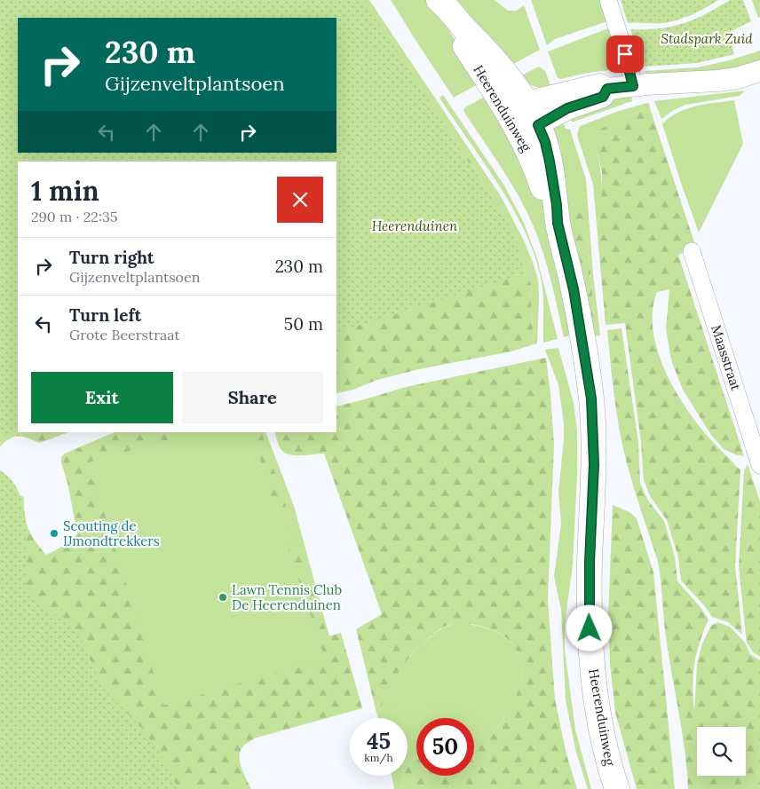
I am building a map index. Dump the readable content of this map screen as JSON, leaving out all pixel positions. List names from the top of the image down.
{
  "streets": {
    "main road": ["Heerenduinweg"],
    "street": ["Maasstraat"]
  },
  "parks": ["Stadspark Zuid", "Heerenduinen"],
  "places": ["Scouting de IJmondtrekkers", "Lawn Tennis Club De Heerenduinen"],
  "page": {
    "turn": ["230 m", "Gijzenveltplantsoen"],
    "heading": ["1 min", "290 m · 22:35"],
    "list": [
      {
        "name": "Turn right",
        "note": "Gijzenveltplantsoen",
        "value": "230 m"
      },
      {
        "name": "Turn left",
        "note": "Grote Beerstraat",
        "value": "50 m"
      }
    ],
    "buttons": ["Exit", "Share"],
    "speed": "45 km/h",
    "limit": "50"
  }
}
